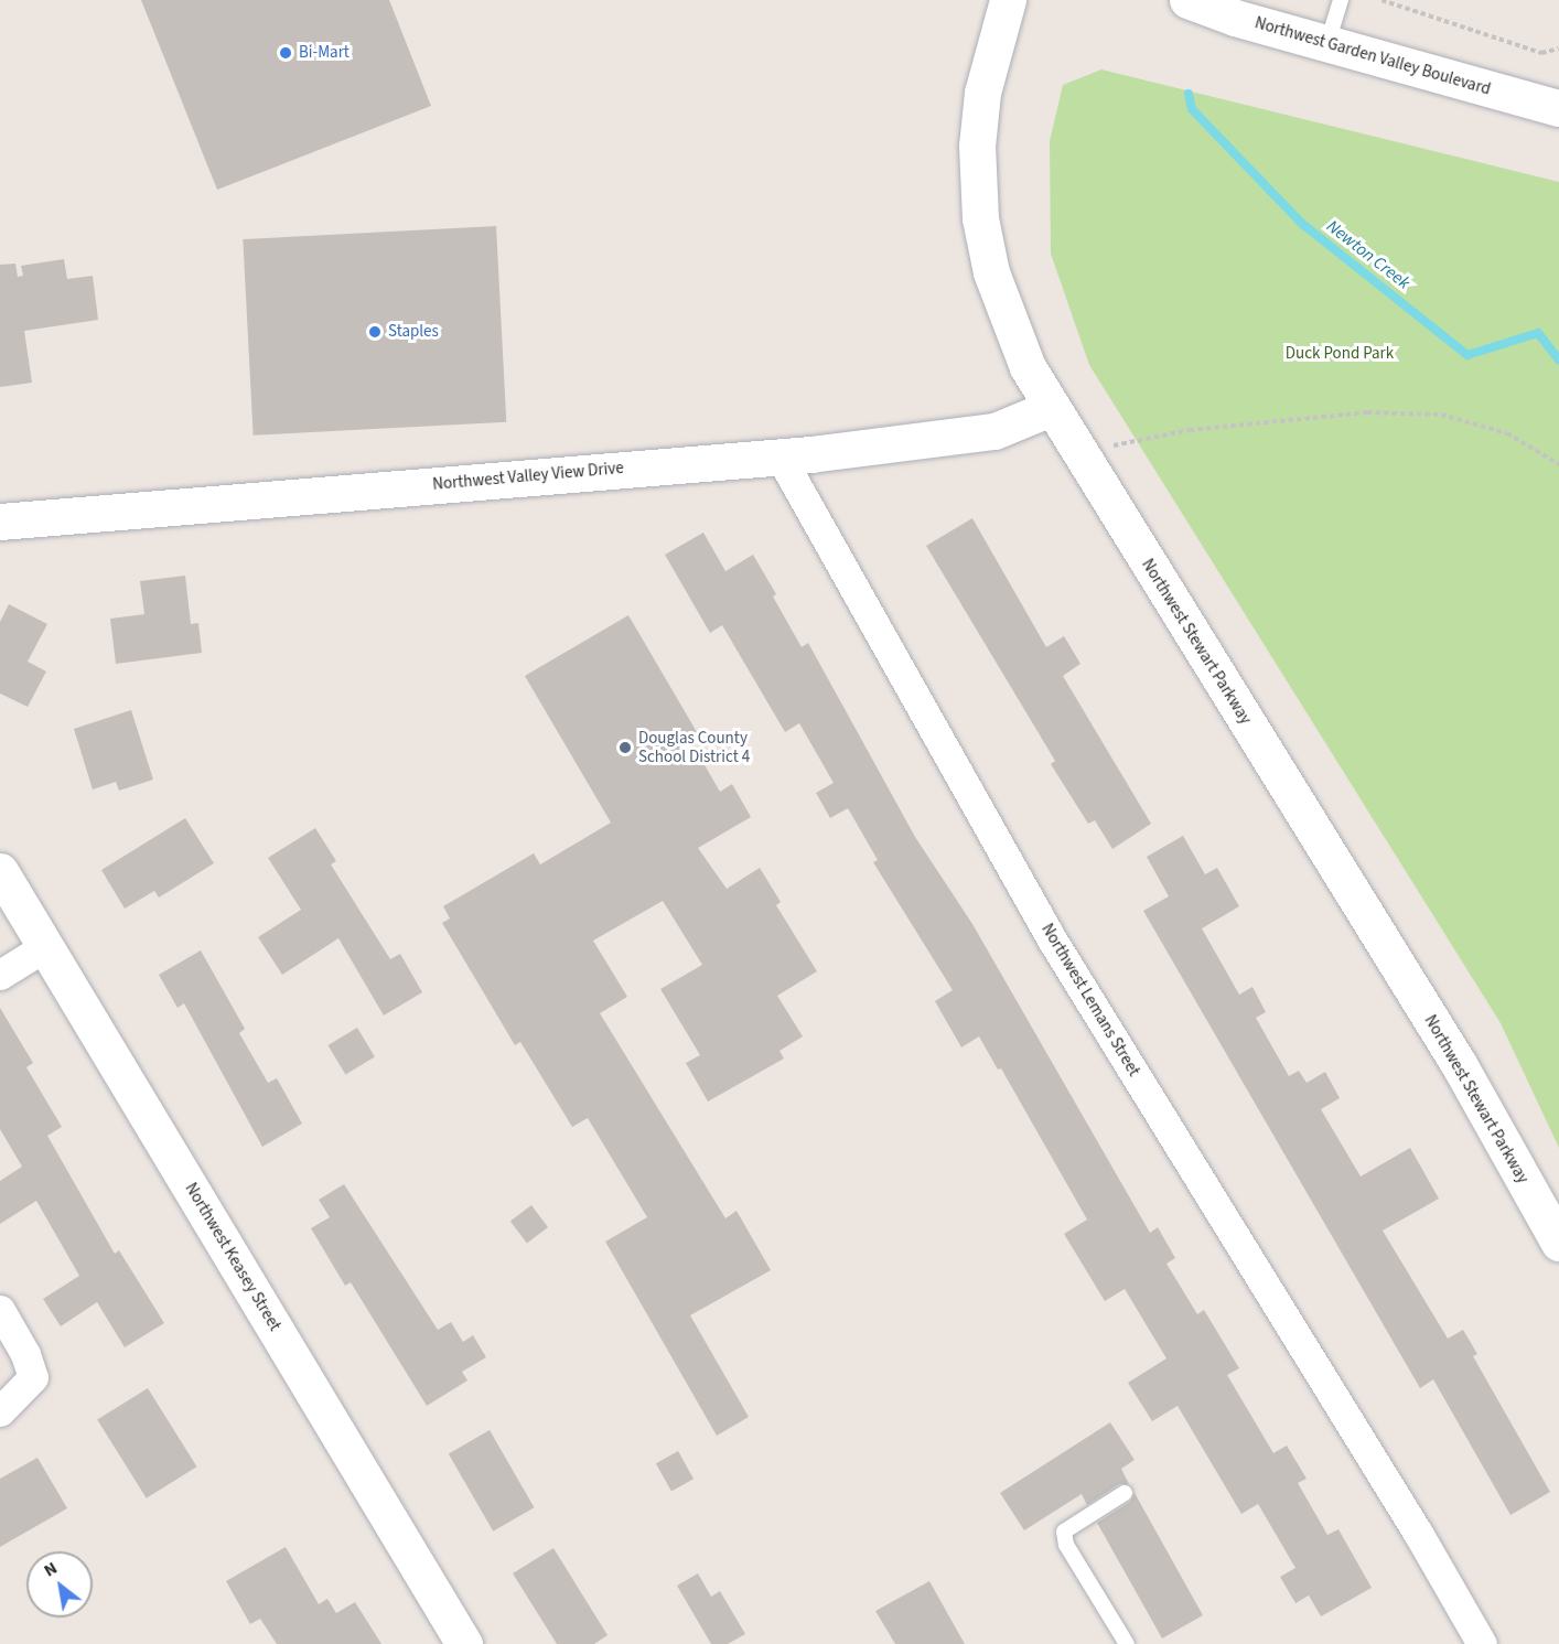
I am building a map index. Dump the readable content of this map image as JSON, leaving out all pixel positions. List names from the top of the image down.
{
  "streets": {
    "street": [
      "Northwest Garden Valley Boulevard",
      "Northwest Valley View Drive",
      "Northwest Stewart Parkway",
      "Northwest Lemans Street",
      "Northwest Keasey Street"
    ]
  },
  "crossings": [
    ["Northwest Valley View Drive", "Northwest Stewart Parkway"],
    ["Northwest Valley View Drive", "Northwest Lemans Street"]
  ],
  "water": ["Newton Creek"],
  "parks": ["Duck Pond Park"],
  "places": ["Bi-Mart", "Staples", "Douglas County School District 4"],
  "north": "top left"
}
